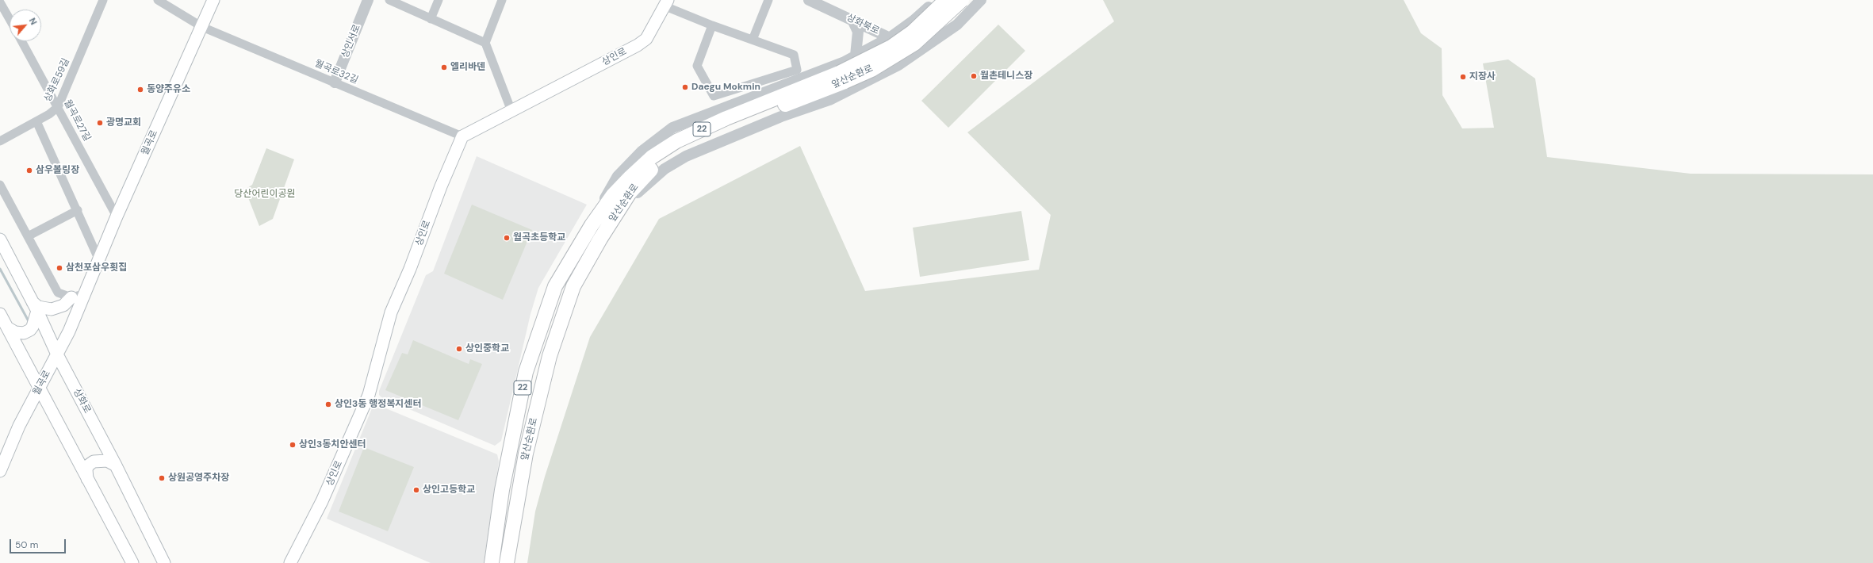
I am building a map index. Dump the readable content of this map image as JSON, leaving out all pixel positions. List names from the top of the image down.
{
  "streets": {
    "highway": ["앞산순환로", "22"],
    "main road": ["상인로", "월곡로", "상화로"],
    "street": [
      "상화북로",
      "상인서로",
      "월곡로32길",
      "상화로59길",
      "월곡로27길"
    ]
  },
  "crossings": [
    ["상인서로", "월곡로32길"],
    ["상인로", "월곡로32길"],
    ["월곡로32길", "월곡로"],
    ["상화로59길", "월곡로27길"],
    ["월곡로27길", "월곡로"],
    ["월곡로", "상화로"]
  ],
  "parks": ["당산어린이공원"],
  "places": [
    "엘리바덴",
    "월촌테니스장",
    "지장사",
    "Daegu Mokmin",
    "동양주유소",
    "광명교회",
    "삼우볼링장",
    "월곡초등학교",
    "삼천포삼우횟집",
    "상인중학교",
    "상인3동 행정복지센터",
    "상인3동치안센터",
    "상원공영주차장",
    "상인고등학교"
  ],
  "scale_bar": "50 m",
  "north": "top right"
}
